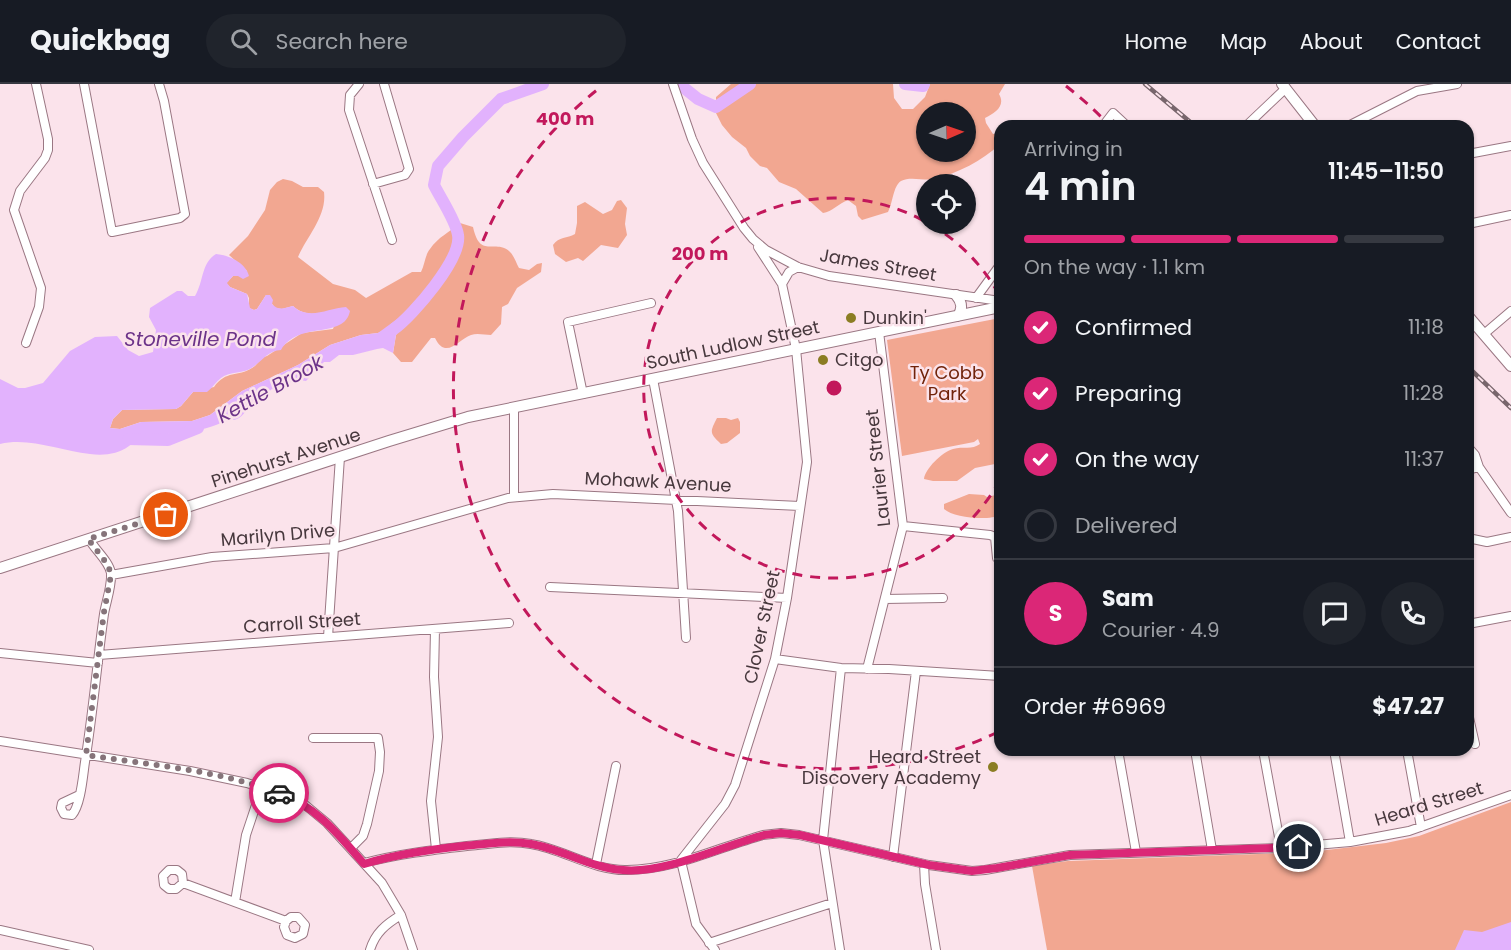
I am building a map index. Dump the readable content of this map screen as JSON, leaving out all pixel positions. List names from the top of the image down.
{
  "streets": {
    "main road": ["South Ludlow Street", "Pinehurst Avenue"],
    "street": [
      "James Street",
      "Laurier Street",
      "Mohawk Avenue",
      "Marilyn Drive",
      "Carroll Street",
      "Clover Street",
      "Heard Street"
    ]
  },
  "crossings": [
    ["James Street", "Clover Street"],
    ["South Ludlow Street", "Pinehurst Avenue"],
    ["South Ludlow Street", "Laurier Street"],
    ["South Ludlow Street", "Clover Street"],
    ["Mohawk Avenue", "Marilyn Drive"],
    ["Mohawk Avenue", "Clover Street"],
    ["Clover Street", "Heard Street"]
  ],
  "water": ["Stoneville Pond", "Kettle Brook"],
  "parks": ["Ty Cobb Park"],
  "places": ["Dunkin'", "Citgo", "Heard Street Discovery Academy"],
  "north": "right",
  "page": {
    "header": "Quickbag",
    "search": "Search here",
    "nav": [
      "Home",
      "Map",
      "About",
      "Contact"
    ],
    "heading": ["4 min", "Arriving in", "11:45–11:50"],
    "panel": [
      "Sam",
      "Courier · 4.9",
      "Order #6969",
      "$47.27"
    ],
    "bar": "On the way · 1.1 km",
    "list": [
      ["Confirmed", "11:18"],
      ["Preparing", "11:28"],
      ["On the way", "11:37"],
      "Delivered"
    ],
    "round": "S"
  },
  "rings": ["400 m", "200 m"]
}
